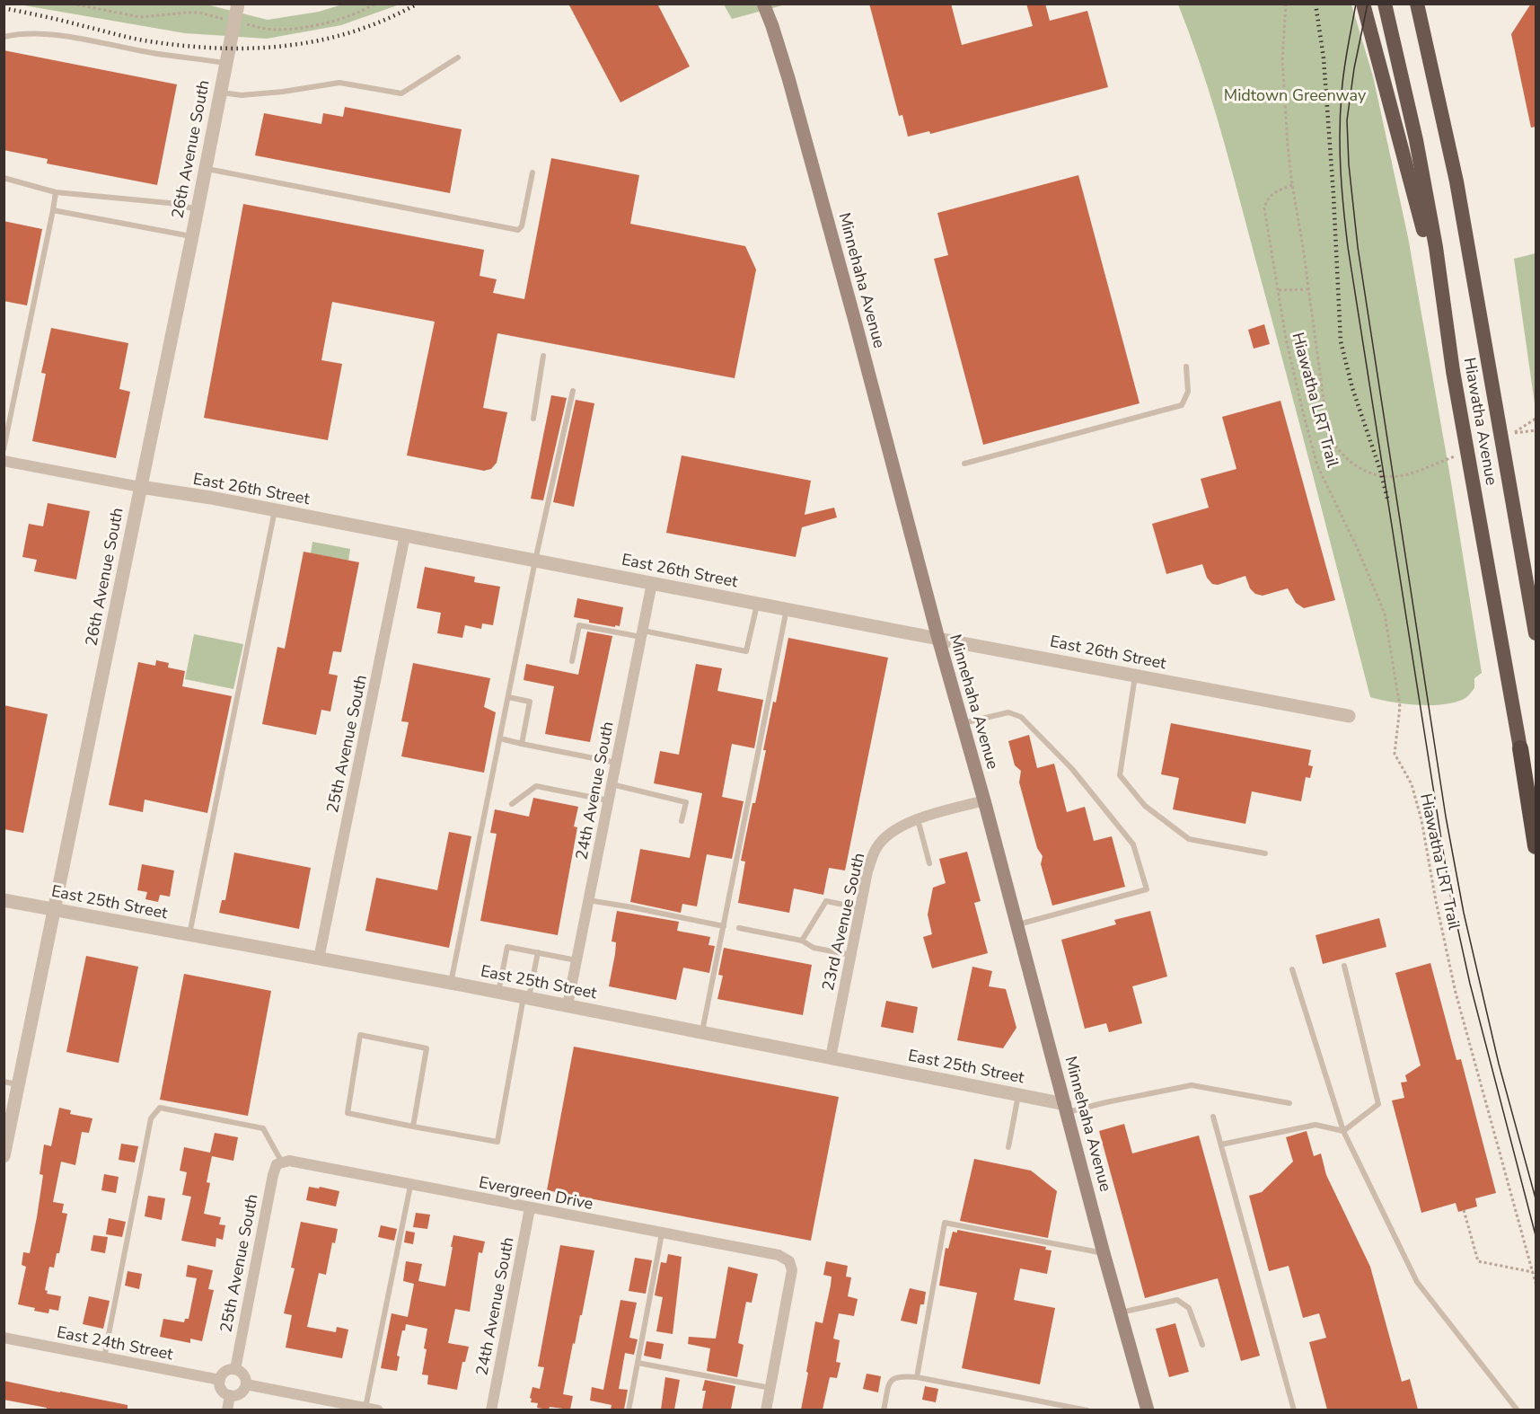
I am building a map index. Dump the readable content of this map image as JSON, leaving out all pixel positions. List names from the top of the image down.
{
  "streets": {
    "highway": ["Hiawatha Avenue"],
    "main road": ["Minnehaha Avenue"],
    "street": [
      "26th Avenue South",
      "East 26th Street",
      "25th Avenue South",
      "24th Avenue South",
      "East 25th Street",
      "23rd Avenue South",
      "Evergreen Drive",
      "East 24th Street"
    ],
    "path": ["Hiawatha LRT Trail"]
  },
  "crossings": [
    ["26th Avenue South", "East 26th Street"],
    ["26th Avenue South", "East 25th Street"],
    ["Minnehaha Avenue", "East 26th Street"],
    ["Minnehaha Avenue", "East 25th Street"],
    ["Minnehaha Avenue", "23rd Avenue South"],
    ["East 26th Street", "25th Avenue South"],
    ["East 26th Street", "24th Avenue South"],
    ["25th Avenue South", "East 25th Street"],
    ["25th Avenue South", "Evergreen Drive"],
    ["25th Avenue South", "East 24th Street"],
    ["24th Avenue South", "East 25th Street"],
    ["24th Avenue South", "Evergreen Drive"],
    ["East 25th Street", "23rd Avenue South"]
  ],
  "parks": ["Midtown Greenway"]
}
